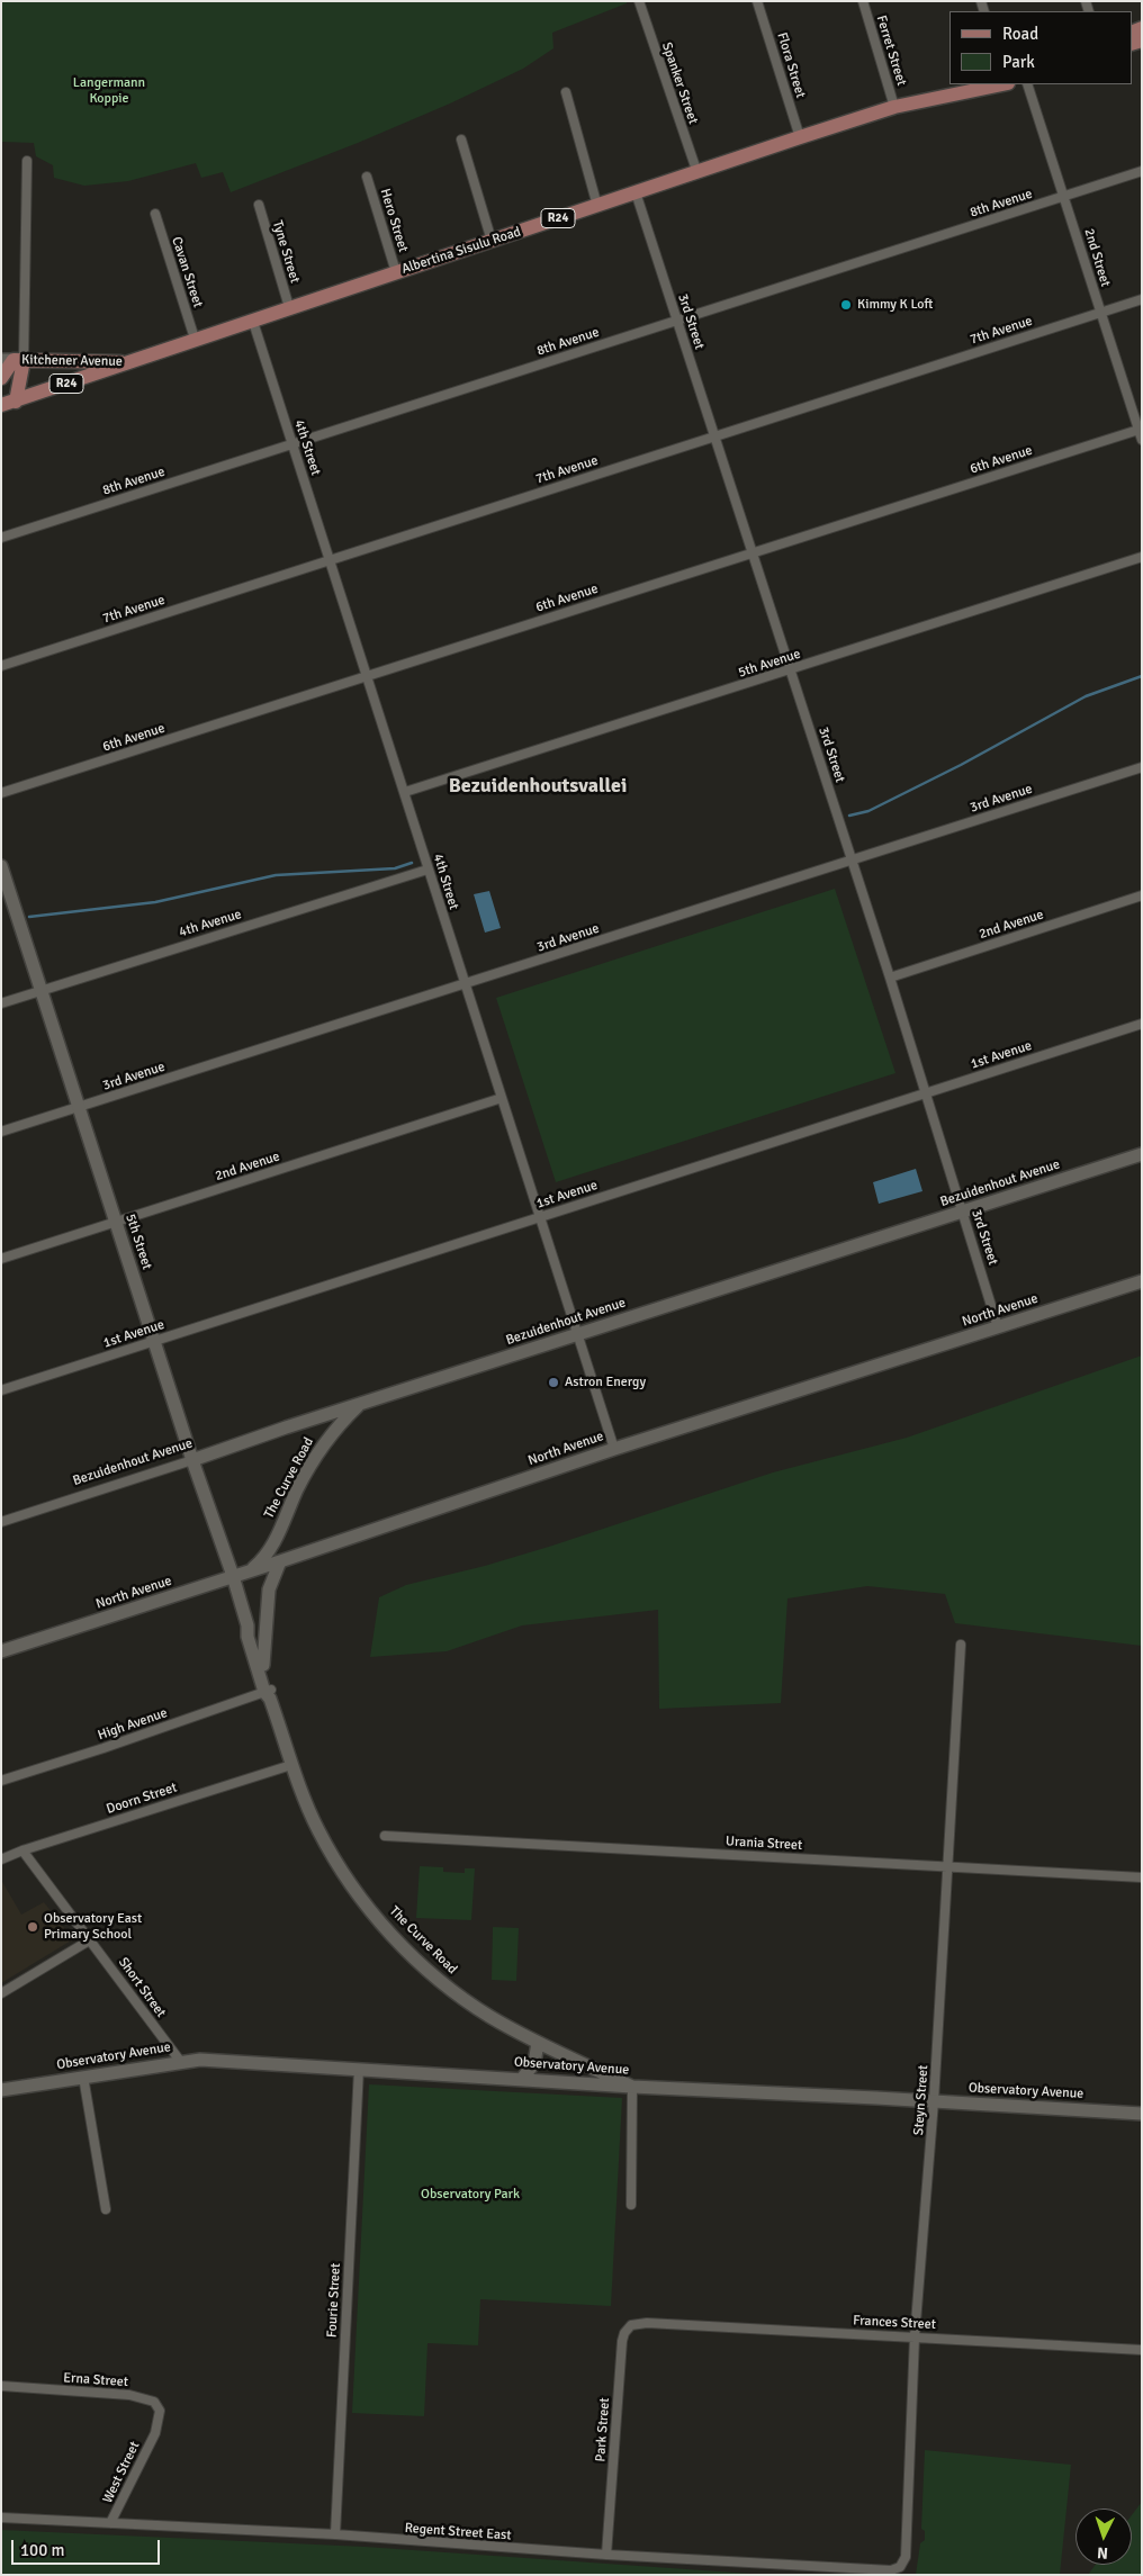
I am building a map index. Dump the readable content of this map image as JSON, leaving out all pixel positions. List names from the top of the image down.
{
  "streets": {
    "main road": ["R24", "Albertina Sisulu Road", "Kitchener Avenue"],
    "street": [
      "Ferret Street",
      "Flora Street",
      "Spanker Street",
      "8th Avenue",
      "Hero Street",
      "Tyne Street",
      "2nd Street",
      "Cavan Street",
      "3rd Street",
      "7th Avenue",
      "4th Street",
      "6th Avenue",
      "5th Avenue",
      "3rd Avenue",
      "4th Avenue",
      "2nd Avenue",
      "1st Avenue",
      "Bezuidenhout Avenue",
      "5th Street",
      "North Avenue",
      "The Curve Road",
      "High Avenue",
      "Doorn Street",
      "Urania Street",
      "Short Street",
      "Observatory Avenue",
      "Steyn Street",
      "Fourie Street",
      "Frances Street",
      "Erna Street",
      "Park Street",
      "West Street",
      "Regent Street East"
    ]
  },
  "crossings": [
    ["Ferret Street", "Albertina Sisulu Road"],
    ["Flora Street", "Albertina Sisulu Road"],
    ["Spanker Street", "Albertina Sisulu Road"],
    ["8th Avenue", "2nd Street"],
    ["8th Avenue", "3rd Street"],
    ["8th Avenue", "4th Street"],
    ["Hero Street", "Albertina Sisulu Road"],
    ["Albertina Sisulu Road", "Tyne Street"],
    ["Albertina Sisulu Road", "Cavan Street"],
    ["Albertina Sisulu Road", "3rd Street"],
    ["Albertina Sisulu Road", "Kitchener Avenue"],
    ["Albertina Sisulu Road", "4th Street"],
    ["2nd Street", "7th Avenue"],
    ["2nd Street", "6th Avenue"],
    ["3rd Street", "7th Avenue"],
    ["3rd Street", "6th Avenue"],
    ["3rd Street", "5th Avenue"],
    ["3rd Street", "3rd Avenue"],
    ["3rd Street", "2nd Avenue"],
    ["3rd Street", "1st Avenue"],
    ["3rd Street", "Bezuidenhout Avenue"],
    ["3rd Street", "North Avenue"],
    ["7th Avenue", "4th Street"],
    ["4th Street", "6th Avenue"],
    ["4th Street", "5th Avenue"],
    ["4th Street", "3rd Avenue"],
    ["4th Street", "4th Avenue"],
    ["4th Street", "2nd Avenue"],
    ["4th Street", "1st Avenue"],
    ["4th Street", "Bezuidenhout Avenue"],
    ["4th Street", "North Avenue"],
    ["3rd Avenue", "5th Street"],
    ["4th Avenue", "5th Street"],
    ["2nd Avenue", "5th Street"],
    ["1st Avenue", "5th Street"],
    ["Bezuidenhout Avenue", "5th Street"],
    ["Bezuidenhout Avenue", "The Curve Road"],
    ["5th Street", "North Avenue"],
    ["5th Street", "The Curve Road"],
    ["5th Street", "High Avenue"],
    ["North Avenue", "The Curve Road"],
    ["The Curve Road", "High Avenue"],
    ["The Curve Road", "Doorn Street"],
    ["The Curve Road", "Observatory Avenue"],
    ["Doorn Street", "Short Street"],
    ["Urania Street", "Steyn Street"],
    ["Short Street", "Observatory Avenue"],
    ["Observatory Avenue", "Steyn Street"],
    ["Observatory Avenue", "Fourie Street"],
    ["Steyn Street", "Frances Street"],
    ["Steyn Street", "Regent Street East"],
    ["Fourie Street", "Regent Street East"],
    ["Frances Street", "Park Street"],
    ["Erna Street", "West Street"],
    ["Park Street", "Regent Street East"],
    ["West Street", "Regent Street East"]
  ],
  "districts": ["Bezuidenhoutsvallei"],
  "parks": ["Langermann Koppie", "Observatory Park"],
  "places": ["Kimmy K Loft", "Astron Energy", "Observatory East Primary School"],
  "legend": ["Road", "Park"],
  "scale_bar": "100 m",
  "north": "bottom"
}
